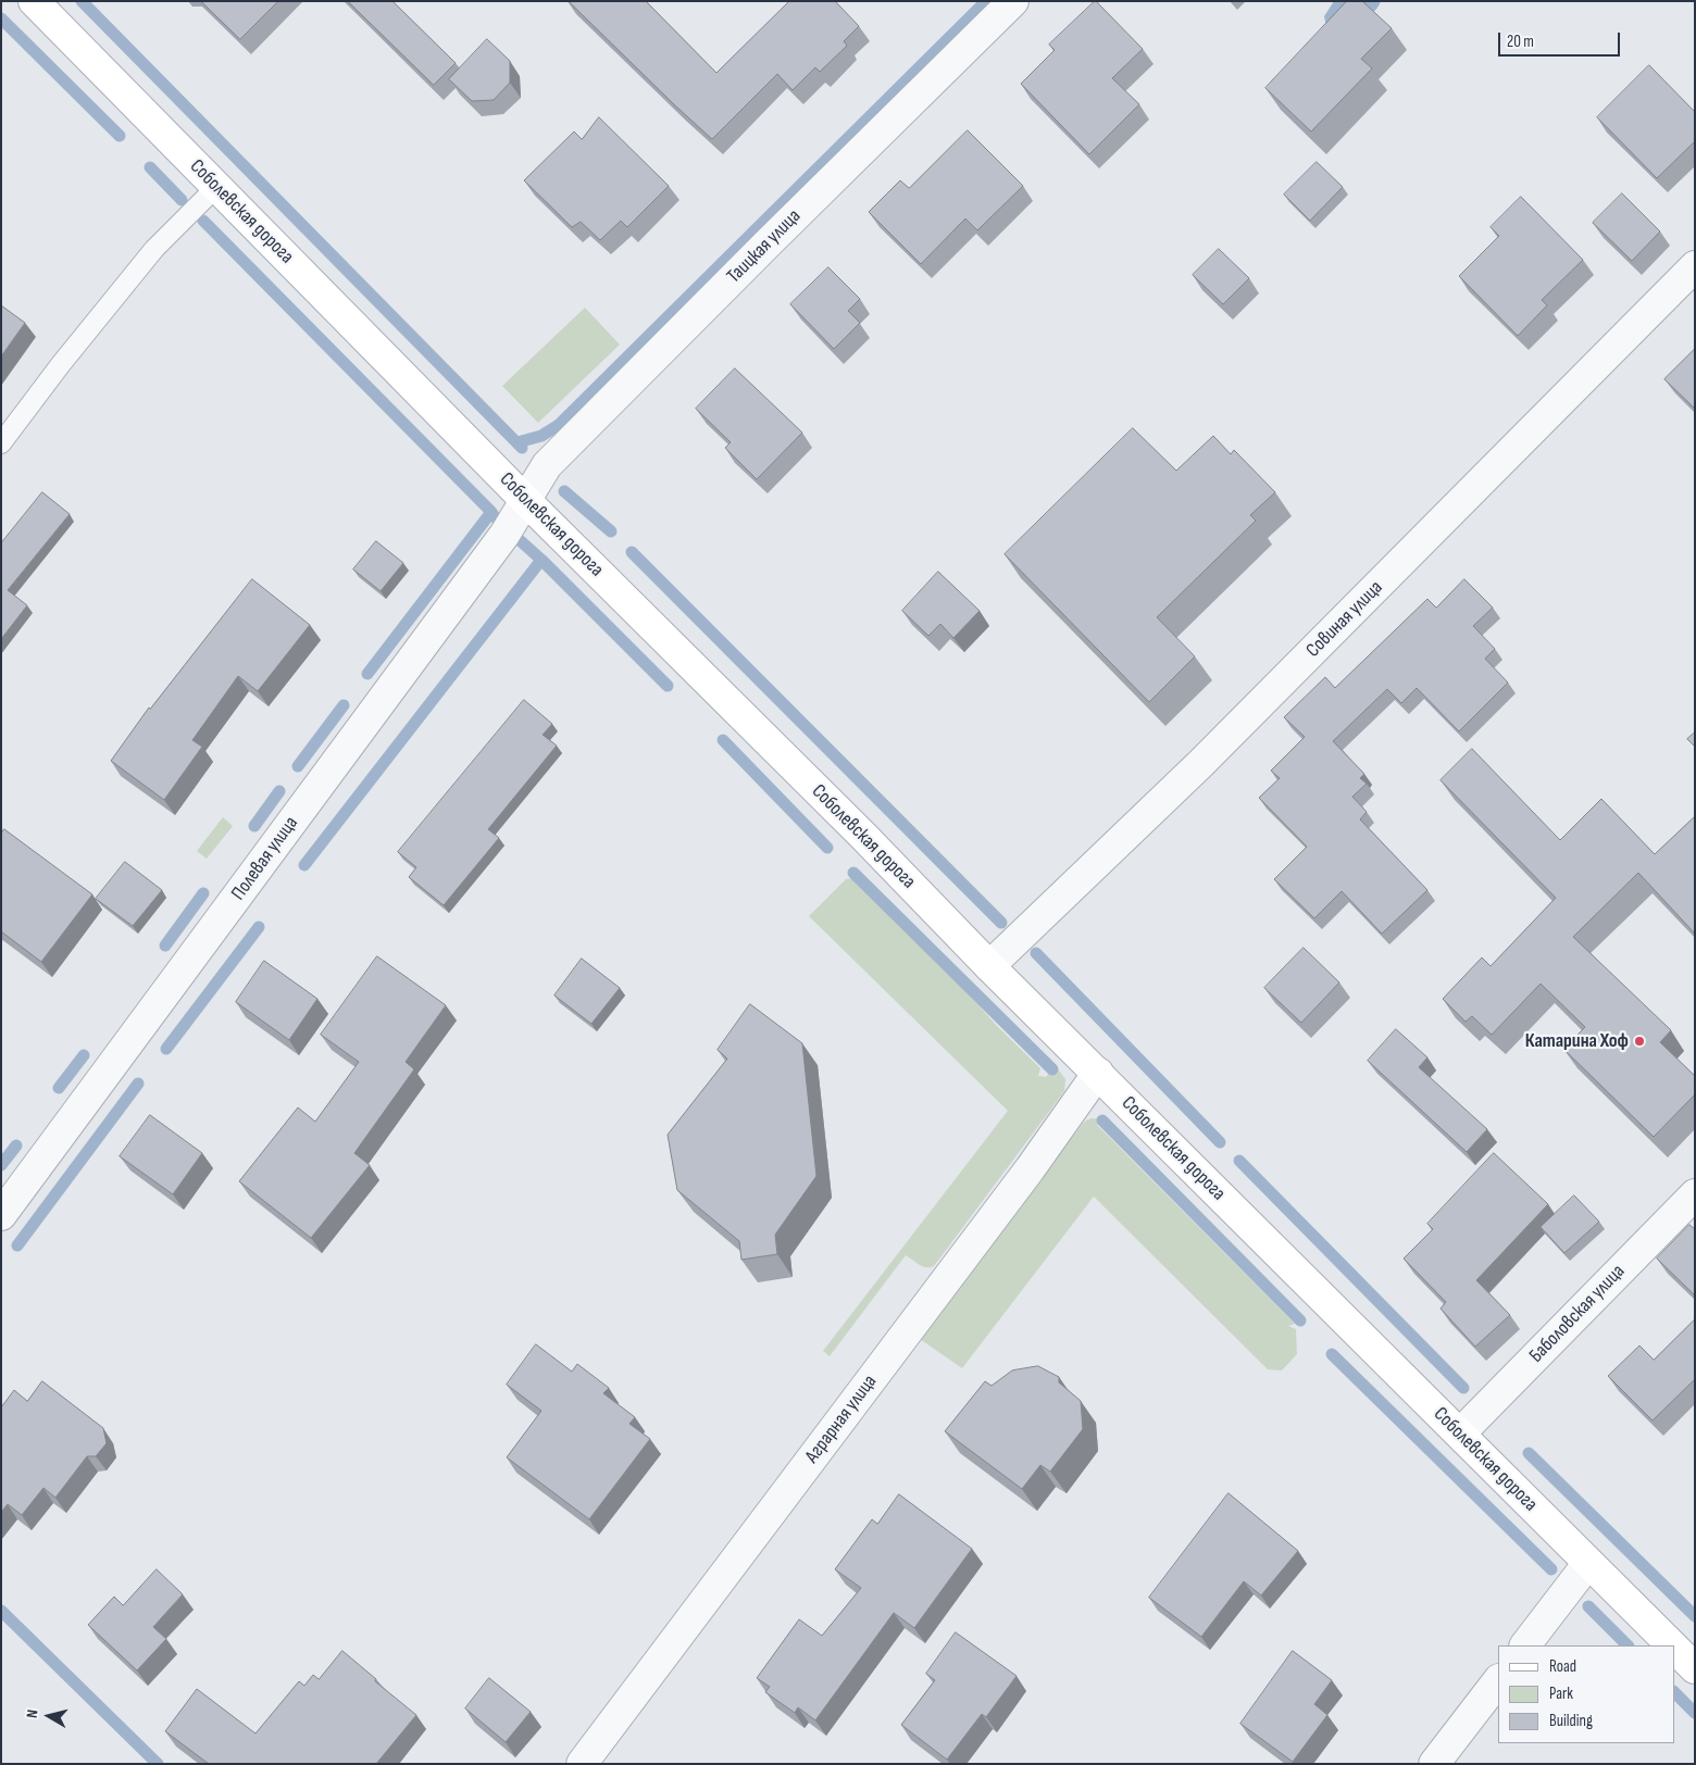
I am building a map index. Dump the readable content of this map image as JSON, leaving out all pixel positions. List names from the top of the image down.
{
  "streets": {
    "street": [
      "Соболевская дорога",
      "Таицкая улица",
      "Совиная улица",
      "Полевая улица",
      "Баболовская улица",
      "Аграрная улица"
    ]
  },
  "crossings": [
    ["Соболевская дорога", "Таицкая улица"],
    ["Соболевская дорога", "Совиная улица"],
    ["Соболевская дорога", "Полевая улица"],
    ["Соболевская дорога", "Баболовская улица"],
    ["Соболевская дорога", "Аграрная улица"],
    ["Таицкая улица", "Полевая улица"]
  ],
  "places": ["Катарина Хоф"],
  "legend": ["Road", "Park", "Building"],
  "scale_bar": "20 m",
  "north": "left"
}
